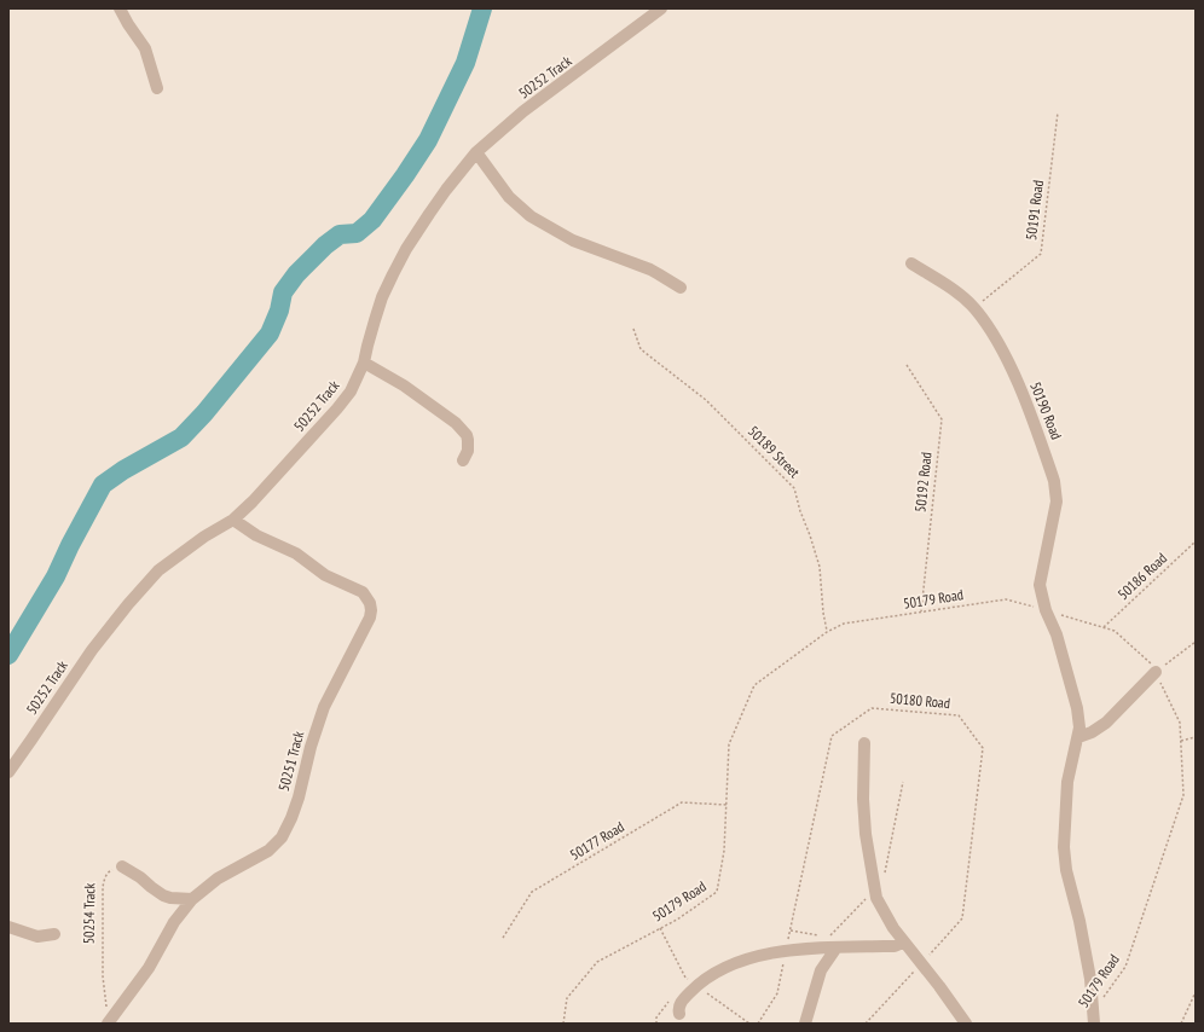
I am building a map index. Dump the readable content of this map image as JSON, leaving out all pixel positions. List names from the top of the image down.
{
  "streets": {
    "street": ["50252 Track", "50190 Road", "50251 Track"],
    "path": [
      "50191 Road",
      "50189 Street",
      "50192 Road",
      "50186 Road",
      "50179 Road",
      "50180 Road",
      "50177 Road",
      "50254 Track"
    ]
  },
  "crossings": [
    ["50252 Track", "50251 Track"],
    ["50191 Road", "50190 Road"],
    ["50190 Road", "50179 Road"],
    ["50189 Street", "50179 Road"],
    ["50192 Road", "50179 Road"],
    ["50186 Road", "50179 Road"],
    ["50179 Road", "50177 Road"],
    ["50251 Track", "50254 Track"]
  ]
}
